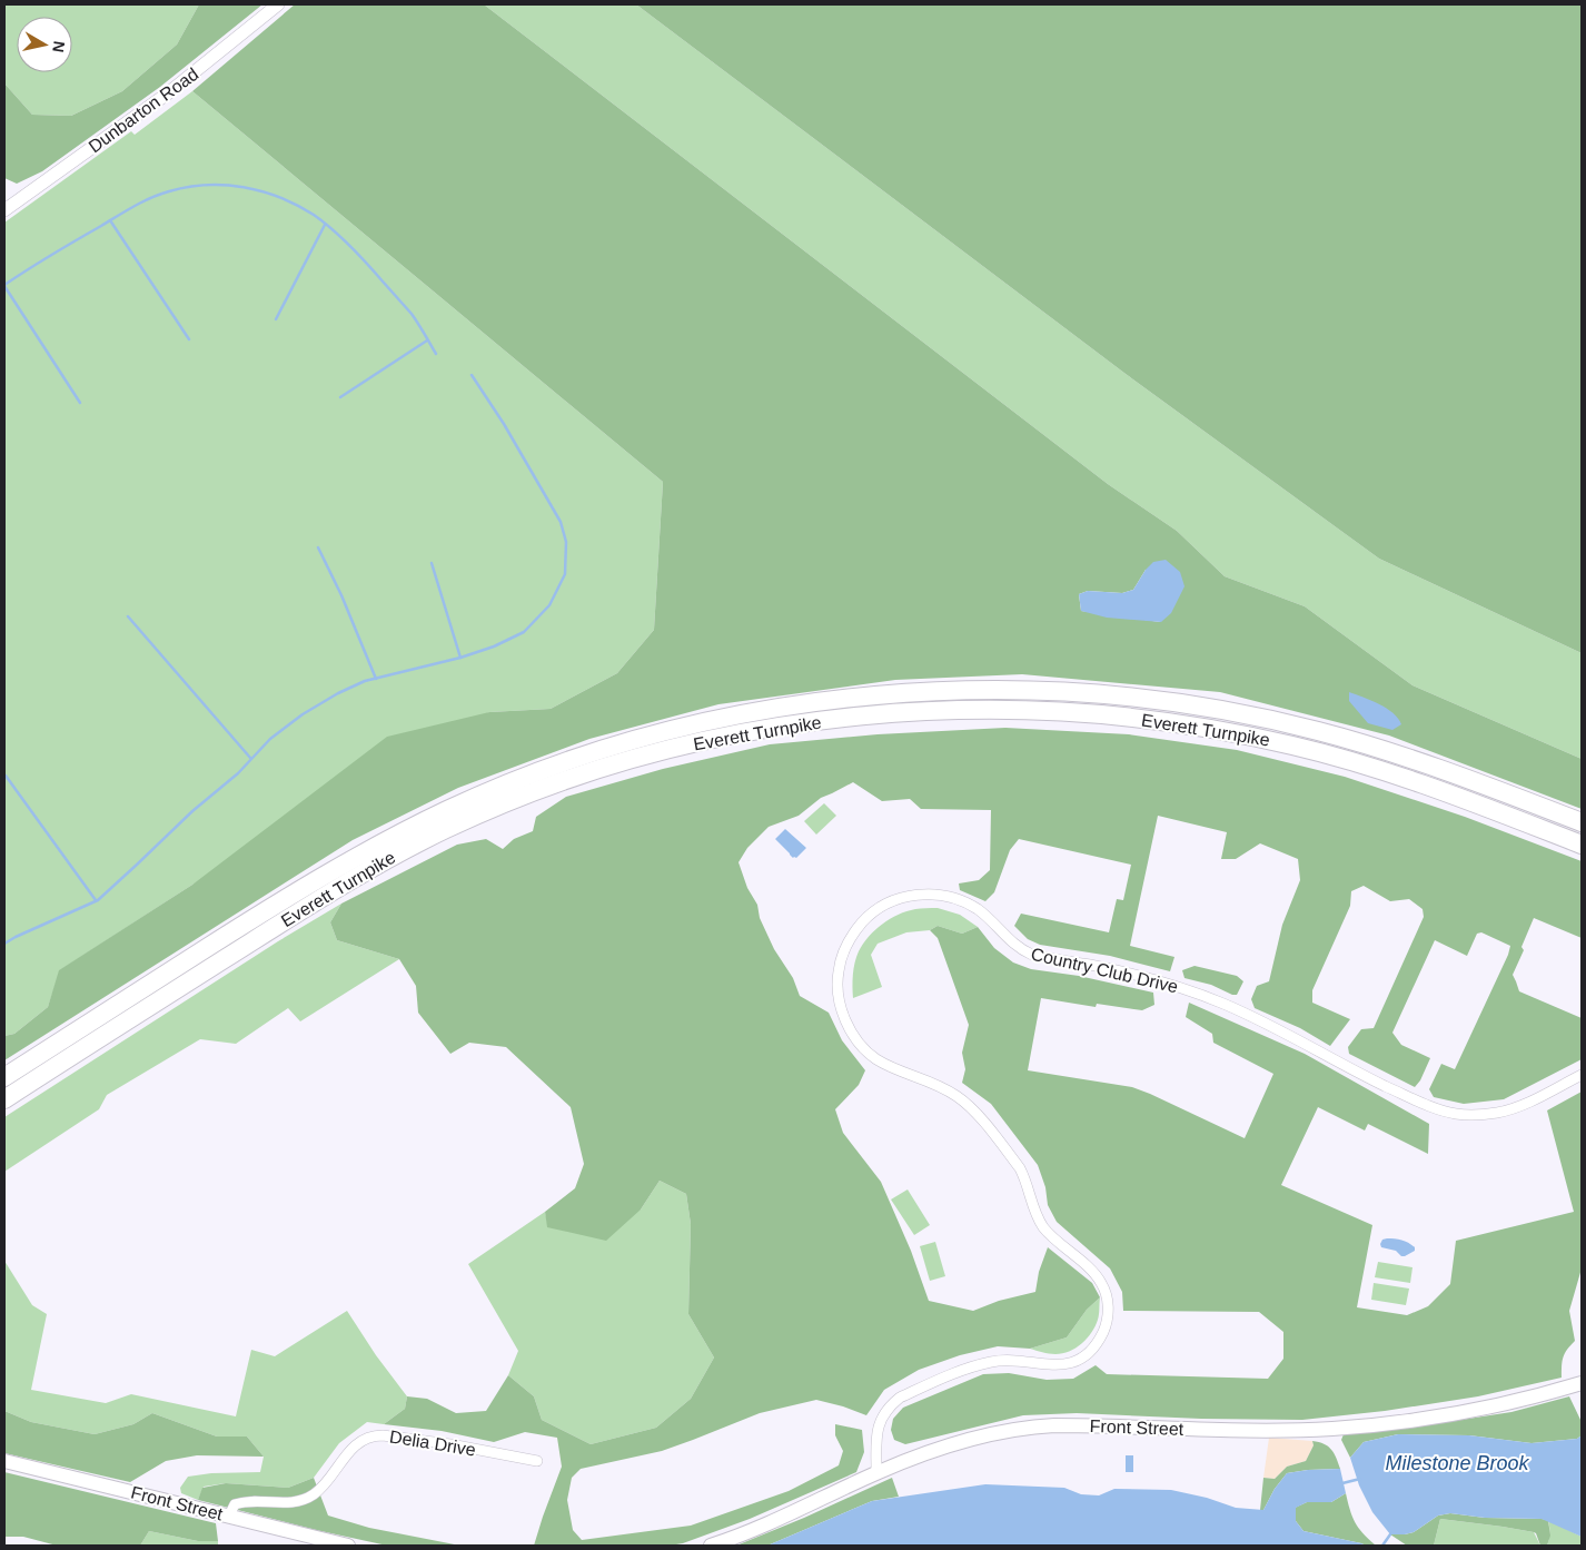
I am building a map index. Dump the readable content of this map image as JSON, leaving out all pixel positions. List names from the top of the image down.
{
  "streets": {
    "highway": ["Everett Turnpike"],
    "main road": ["Front Street"],
    "street": ["Dunbarton Road", "Country Club Drive", "Delia Drive"]
  },
  "crossings": [
    ["Country Club Drive", "Front Street"],
    ["Front Street", "Delia Drive"]
  ],
  "water": ["Milestone Brook"],
  "north": "right"
}
